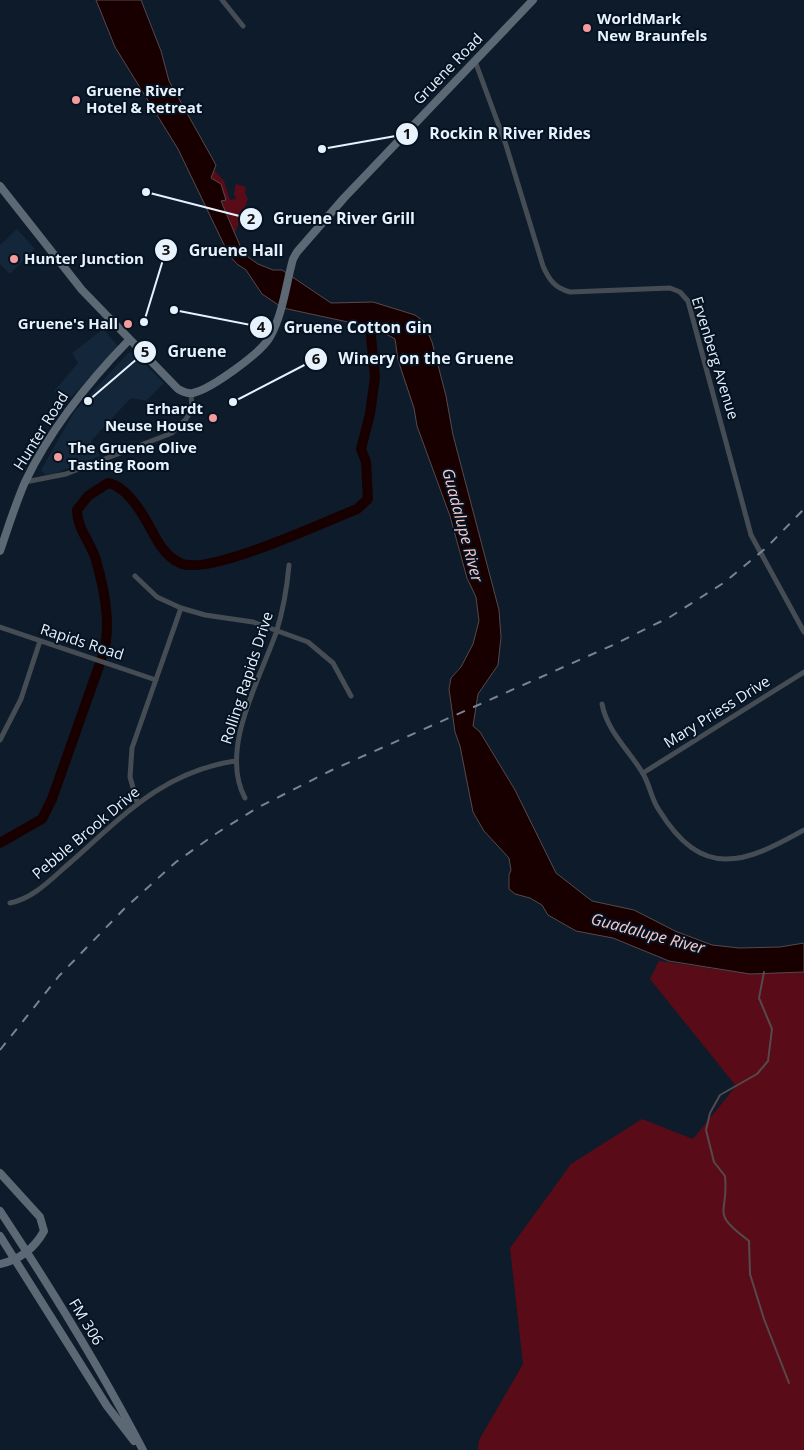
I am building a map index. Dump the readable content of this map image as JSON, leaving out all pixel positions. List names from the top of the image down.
{
  "streets": {
    "street": [
      "Gruene Road",
      "Ervenberg Avenue",
      "Hunter Road",
      "Rapids Road",
      "Rolling Rapids Drive",
      "Mary Priess Drive",
      "Pebble Brook Drive",
      "FM 306"
    ]
  },
  "crossings": [
    ["Gruene Road", "Ervenberg Avenue"],
    ["Rolling Rapids Drive", "Pebble Brook Drive"]
  ],
  "water": ["Guadalupe River"],
  "places": [
    "WorldMark New Braunfels",
    "Gruene River Hotel & Retreat",
    "Rockin R River Rides",
    "Gruene River Grill",
    "Hunter Junction",
    "Gruene Cotton Gin",
    "Gruene Hall",
    "Gruene's Hall",
    "Gruene",
    "Winery on the Gruene",
    "Erhardt Neuse House",
    "The Gruene Olive Tasting Room"
  ]
}
